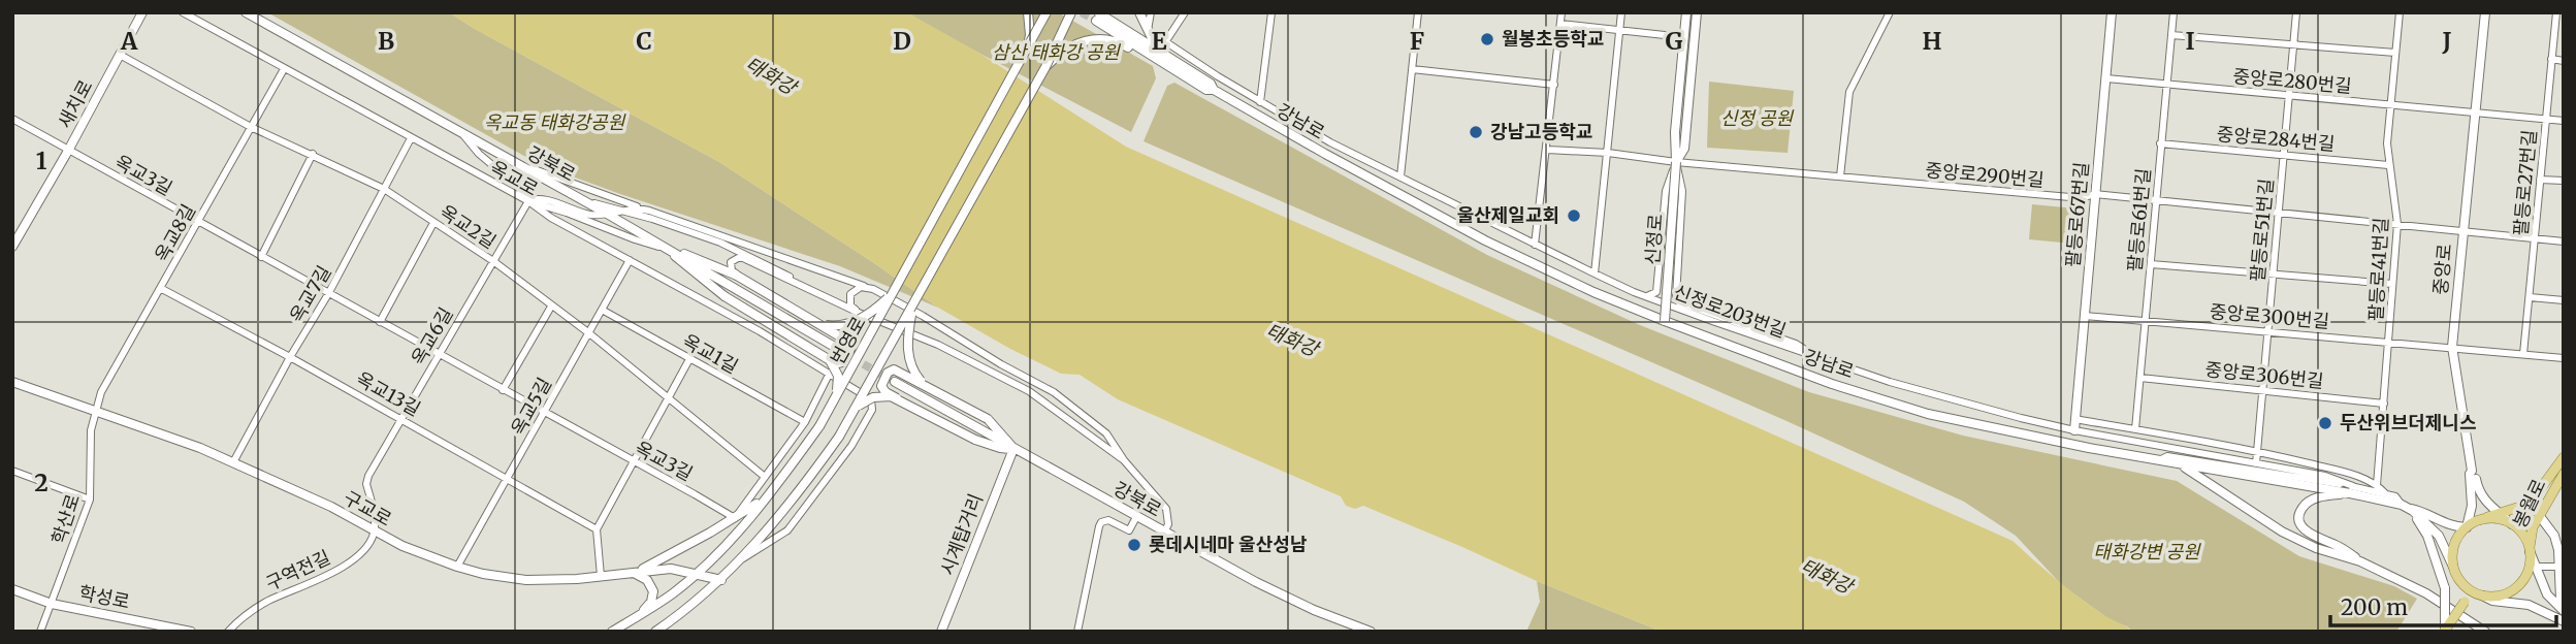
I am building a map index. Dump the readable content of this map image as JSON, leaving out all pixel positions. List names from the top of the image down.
{
  "streets": {
    "main road": [
      "새치로",
      "강남로",
      "강북로",
      "팔등로67번길",
      "신정로",
      "중앙로",
      "번영로",
      "봉월로",
      "구교로",
      "시계탑거리",
      "학성로"
    ],
    "street": [
      "중앙로280번길",
      "중앙로284번길",
      "옥교3길",
      "중앙로290번길",
      "옥교로",
      "팔등로27번길",
      "팔등로61번길",
      "옥교2길",
      "팔등로51번길",
      "옥교8길",
      "팔등로41번길",
      "옥교7길",
      "신정로203번길",
      "중앙로300번길",
      "옥교6길",
      "옥교1길",
      "중앙로306번길",
      "옥교13길",
      "옥교5길",
      "학산로",
      "구역전길"
    ]
  },
  "crossings": [
    ["중앙로280번길", "팔등로27번길"],
    ["중앙로280번길", "팔등로67번길"],
    ["중앙로280번길", "팔등로61번길"],
    ["중앙로280번길", "팔등로51번길"],
    ["중앙로280번길", "팔등로41번길"],
    ["중앙로280번길", "중앙로"],
    ["새치로", "옥교3길"],
    ["새치로", "옥교2길"],
    ["강남로", "신정로"],
    ["강남로", "중앙로"],
    ["강남로", "신정로203번길"],
    ["강남로", "봉월로"],
    ["중앙로284번길", "팔등로61번길"],
    ["중앙로284번길", "팔등로51번길"],
    ["중앙로284번길", "팔등로41번길"],
    ["강북로", "시계탑거리"],
    ["옥교3길", "옥교8길"],
    ["옥교3길", "옥교7길"],
    ["옥교3길", "옥교6길"],
    ["옥교3길", "옥교5길"],
    ["중앙로290번길", "팔등로27번길"],
    ["중앙로290번길", "팔등로67번길"],
    ["중앙로290번길", "팔등로61번길"],
    ["중앙로290번길", "팔등로51번길"],
    ["중앙로290번길", "신정로"],
    ["중앙로290번길", "팔등로41번길"],
    ["중앙로290번길", "중앙로"],
    ["옥교로", "옥교8길"],
    ["옥교로", "옥교7길"],
    ["옥교로", "옥교6길"],
    ["옥교로", "옥교5길"],
    ["팔등로27번길", "중앙로300번길"],
    ["팔등로67번길", "신정로203번길"],
    ["팔등로67번길", "중앙로300번길"],
    ["팔등로61번길", "중앙로300번길"],
    ["팔등로61번길", "중앙로306번길"],
    ["옥교2길", "옥교8길"],
    ["옥교2길", "옥교7길"],
    ["옥교2길", "옥교6길"],
    ["옥교2길", "옥교5길"],
    ["팔등로51번길", "신정로203번길"],
    ["팔등로51번길", "중앙로300번길"],
    ["팔등로51번길", "중앙로306번길"],
    ["옥교8길", "옥교13길"],
    ["옥교8길", "구교로"],
    ["옥교8길", "학산로"],
    ["팔등로41번길", "중앙로300번길"],
    ["팔등로41번길", "중앙로306번길"],
    ["중앙로", "중앙로300번길"],
    ["중앙로", "봉월로"],
    ["옥교7길", "옥교13길"],
    ["옥교7길", "구교로"],
    ["옥교6길", "옥교13길"],
    ["옥교6길", "구교로"],
    ["옥교6길", "구역전길"],
    ["번영로", "구교로"],
    ["옥교1길", "옥교5길"],
    ["옥교13길", "옥교5길"],
    ["옥교5길", "구교로"],
    ["구교로", "학산로"],
    ["구교로", "구역전길"],
    ["학산로", "학성로"]
  ],
  "water": ["태화강"],
  "parks": [
    "삼산 태화강 공원",
    "신정 공원",
    "옥교동 태화강공원",
    "태화강변 공원"
  ],
  "places": [
    "월봉초등학교",
    "강남고등학교",
    "울산제일교회",
    "두산위브더제니스",
    "롯데시네마 울산성남"
  ],
  "scale_bar": "200 m",
  "grid": {
    "columns": [
      "A",
      "B",
      "C",
      "D",
      "E",
      "F",
      "G",
      "H",
      "I",
      "J"
    ],
    "rows": ["1", "2"]
  }
}
